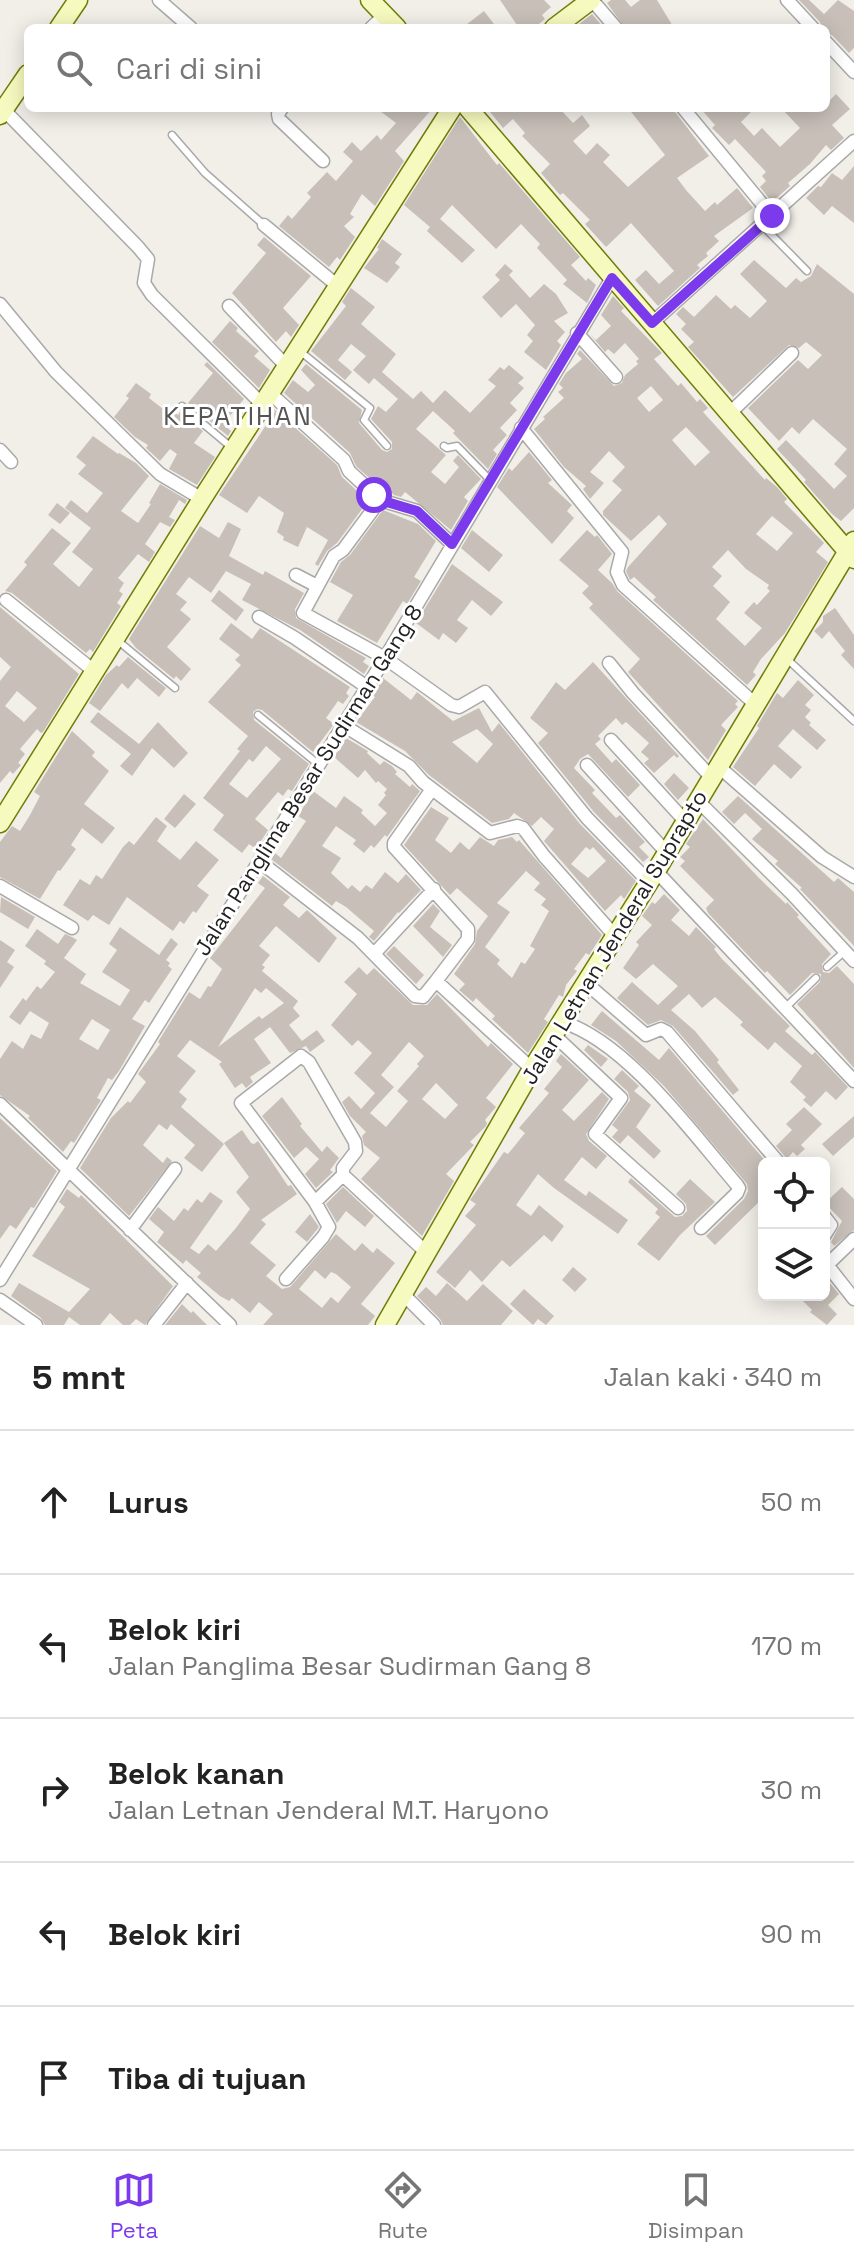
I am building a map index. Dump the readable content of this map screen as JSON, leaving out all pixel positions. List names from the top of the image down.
{
  "streets": {
    "main road": ["Jalan Letnan Jenderal Suprapto"],
    "street": ["Jalan Panglima Besar Sudirman Gang 8"]
  },
  "districts": ["KEPATIHAN"],
  "page": {
    "search": "Cari di sini",
    "heading": ["5 mnt", "Jalan kaki · 340 m"],
    "list": [
      ["Lurus", "50 m"],
      ["Belok kiri", "Jalan Panglima Besar Sudirman Gang 8", "170 m"],
      ["Belok kanan", "Jalan Letnan Jenderal M.T. Haryono", "30 m"],
      ["Belok kiri", "90 m"],
      "Tiba di tujuan"
    ],
    "nav": ["Peta", "Rute", "Disimpan"]
  }
}
